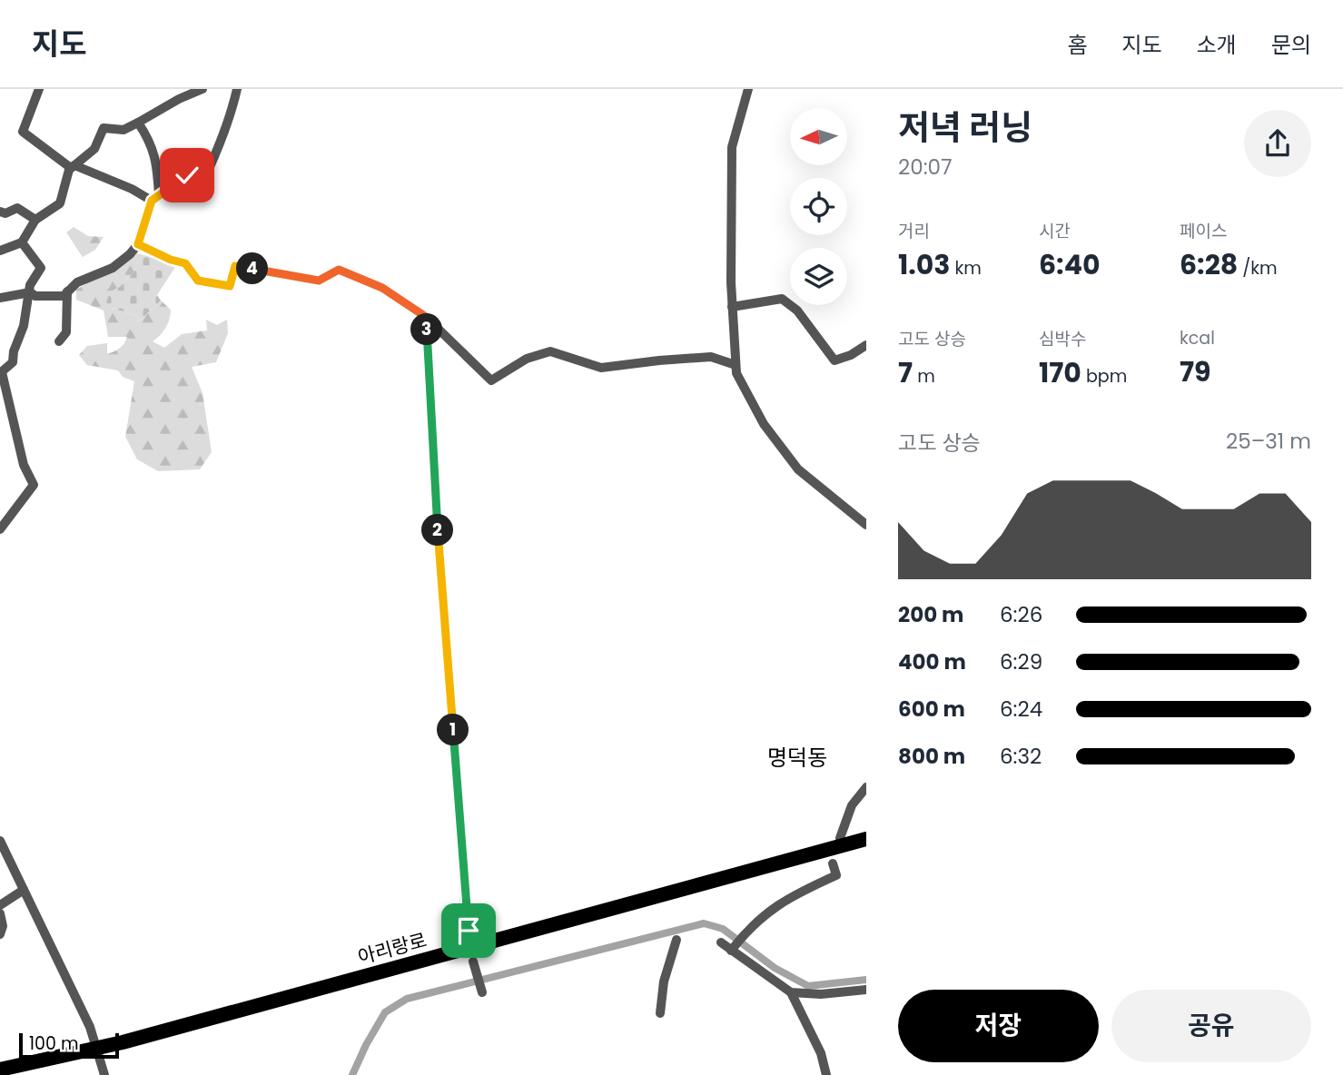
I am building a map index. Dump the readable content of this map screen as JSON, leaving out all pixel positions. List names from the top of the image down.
{
  "streets": {
    "highway": ["아리랑로"]
  },
  "districts": ["명덕동"],
  "scale_bar": "100 m",
  "north": "left",
  "page": {
    "header": "지도",
    "nav": [
      "홈",
      "지도",
      "소개",
      "문의"
    ],
    "heading": ["저녁 러닝", "20:07"],
    "stats": [
      ["거리", "1.03 km"],
      ["시간", "6:40"],
      ["페이스", "6:28 /km"],
      ["고도 상승", "7 m"],
      ["심박수", "170 bpm"],
      ["kcal", "79"]
    ],
    "pins": [
      "4",
      "3",
      "2",
      "1"
    ],
    "chart": ["고도 상승", "25–31 m"],
    "list": [
      {
        "name": "200 m",
        "note": "6:26"
      },
      {
        "name": "400 m",
        "note": "6:29"
      },
      {
        "name": "600 m",
        "note": "6:24"
      },
      {
        "name": "800 m",
        "note": "6:32"
      }
    ],
    "buttons": ["저장", "공유"],
    "scale": "100 m"
  }
}
